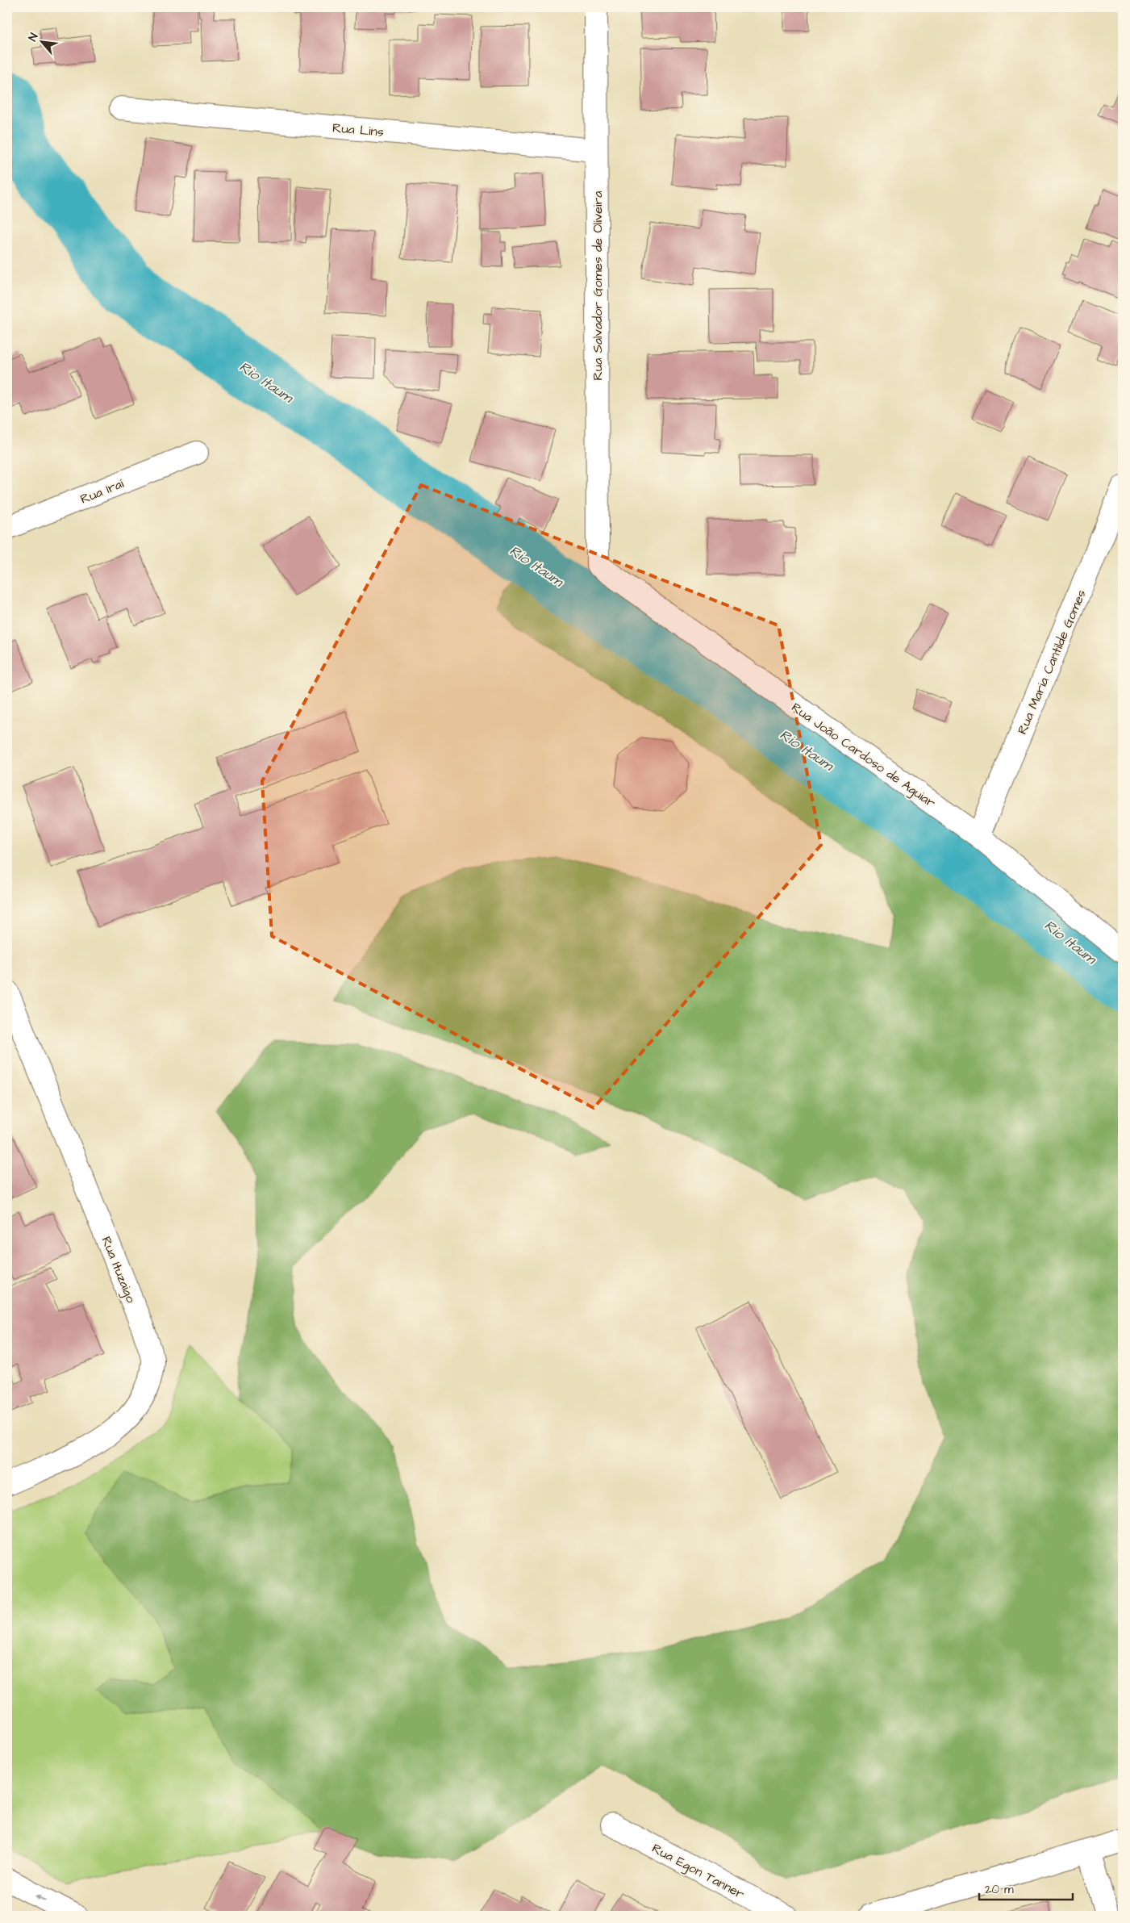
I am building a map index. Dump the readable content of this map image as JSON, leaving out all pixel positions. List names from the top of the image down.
{
  "streets": {
    "street": [
      "Rua Lins",
      "Rua Salvador Gomes de Oliveira",
      "Rua Iraí",
      "Rua Maria Cantilde Gomes",
      "Rua João Cardoso de Aguiar",
      "Rua Ituzaigo",
      "Rua Egon Tanner"
    ]
  },
  "crossings": [
    ["Rua Lins", "Rua Salvador Gomes de Oliveira"],
    ["Rua Salvador Gomes de Oliveira", "Rua João Cardoso de Aguiar"],
    ["Rua Maria Cantilde Gomes", "Rua João Cardoso de Aguiar"]
  ],
  "water": ["Rio Itaum"],
  "scale_bar": "20 m",
  "north": "top left"
}
